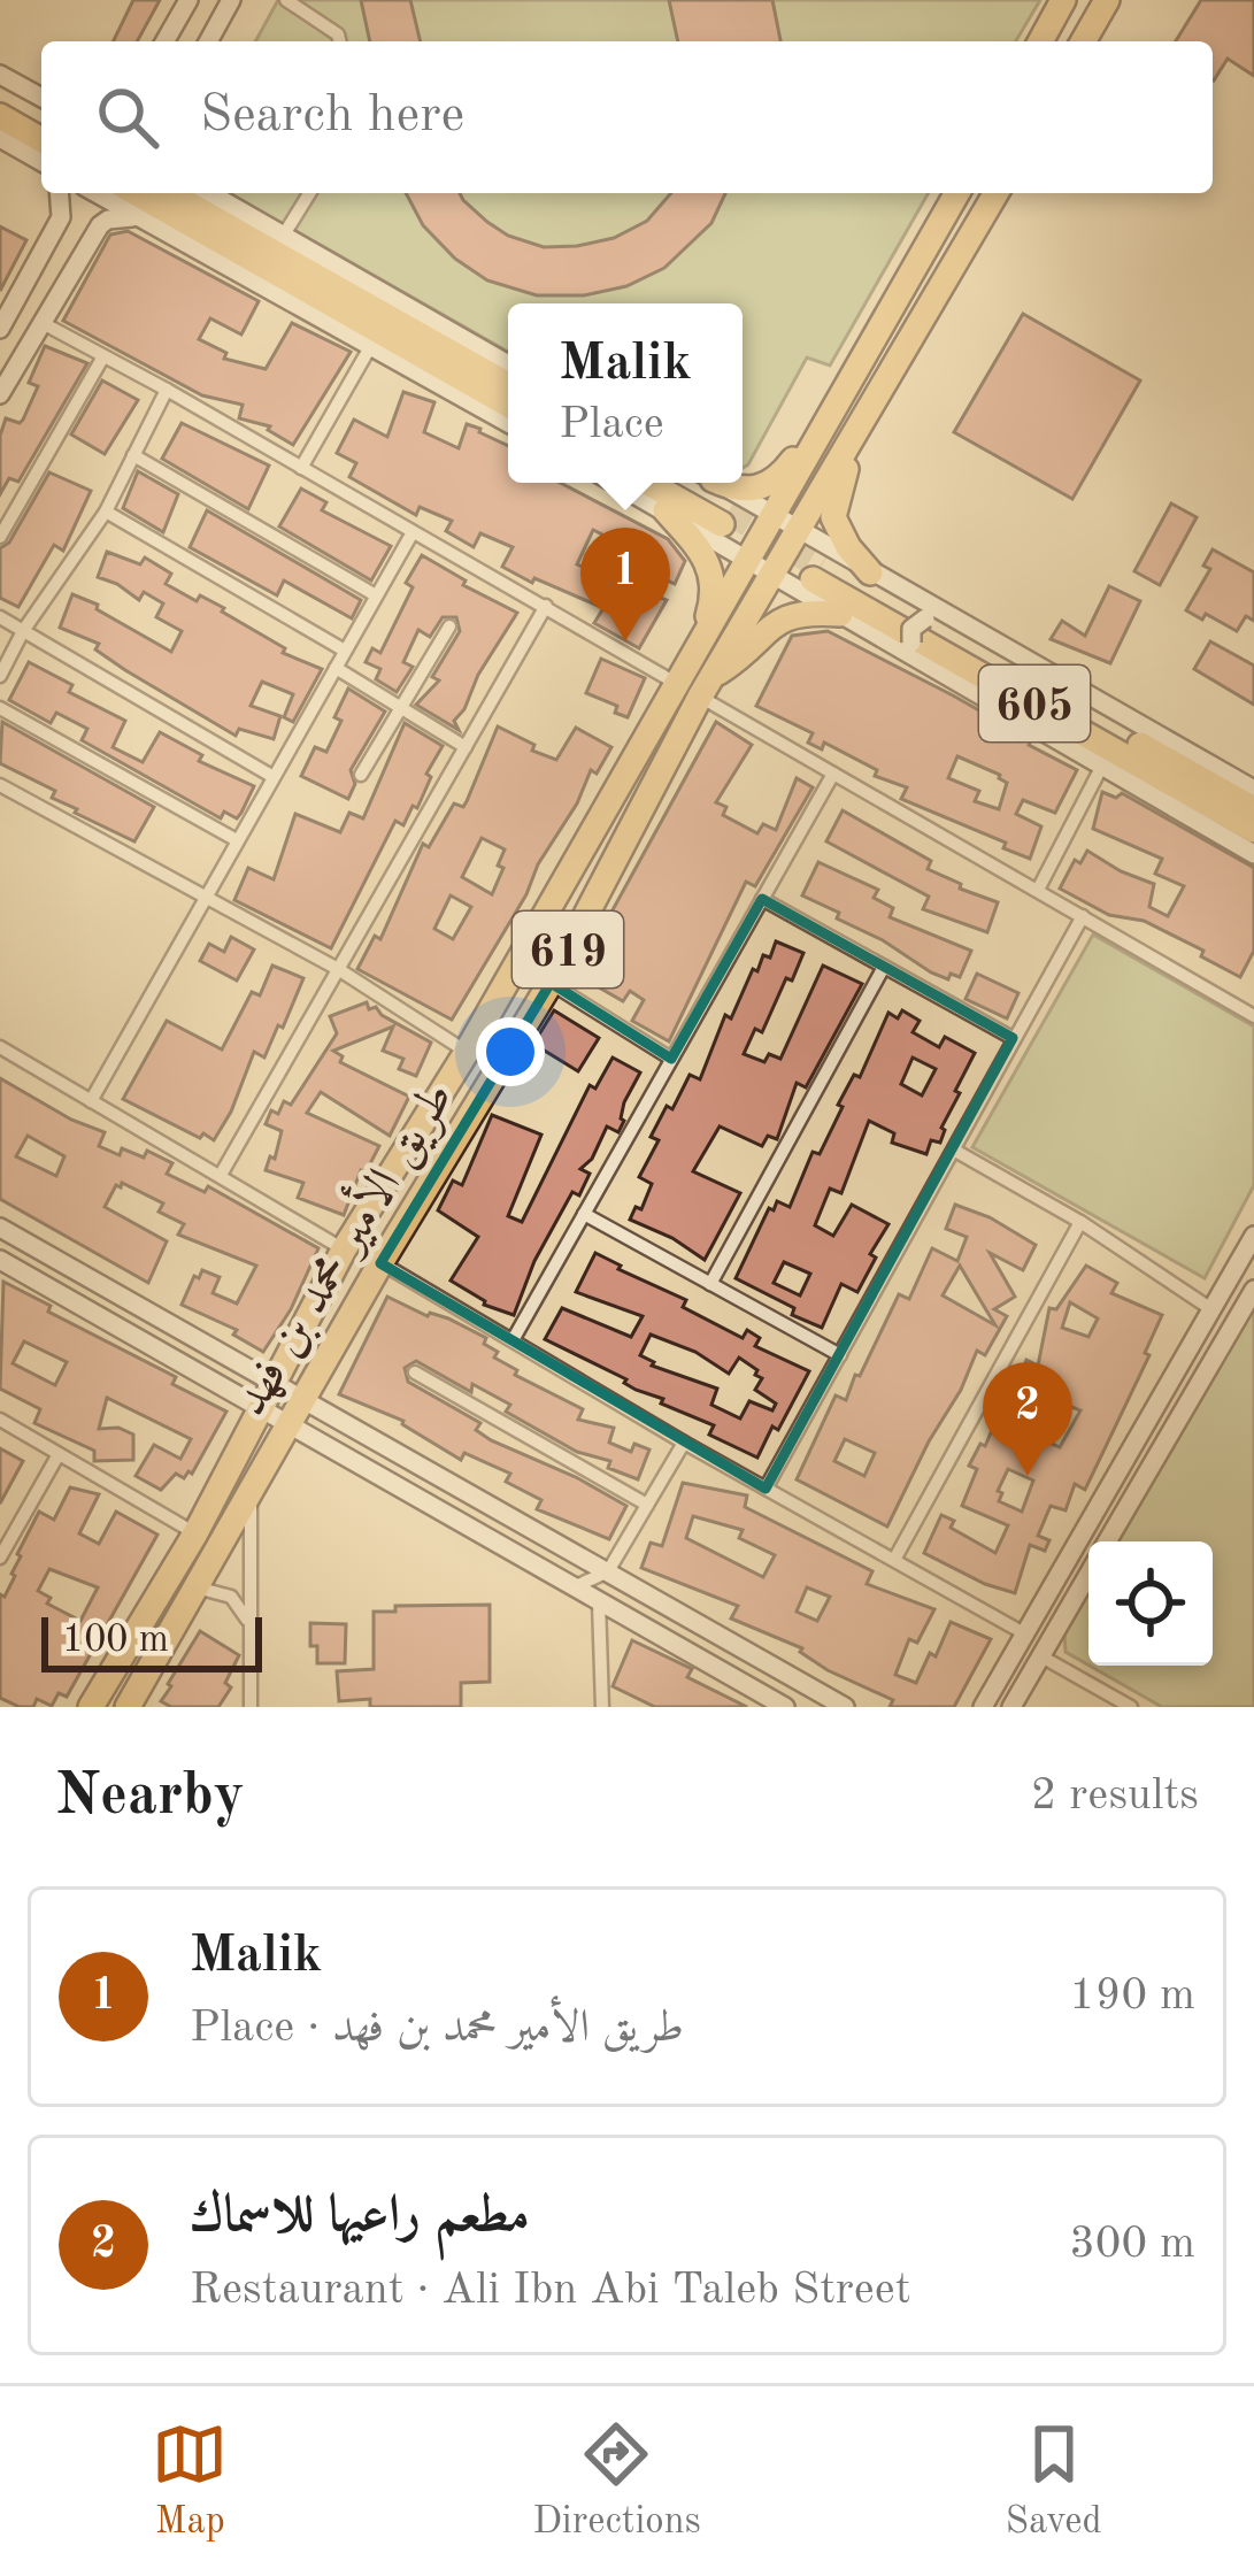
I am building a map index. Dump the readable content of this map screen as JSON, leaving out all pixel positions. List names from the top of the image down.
{
  "streets": {
    "highway": ["605", "619", "طريق الأمير محمد بن فهد"]
  },
  "scale_bar": "100 m",
  "page": {
    "search": "Search here",
    "popup": ["Malik", "Place"],
    "pins": ["1", "2"],
    "scale": "100 m",
    "heading": ["Nearby", "2 results"],
    "list": [
      {
        "mark": "1",
        "name": "Malik",
        "note": "Place · طريق الأمير محمد بن فهد",
        "value": "190 m"
      },
      {
        "mark": "2",
        "name": "مطعم راعيها للاسماك",
        "note": "Restaurant · Ali Ibn Abi Taleb Street",
        "value": "300 m"
      }
    ],
    "nav": ["Map", "Directions", "Saved"]
  }
}
